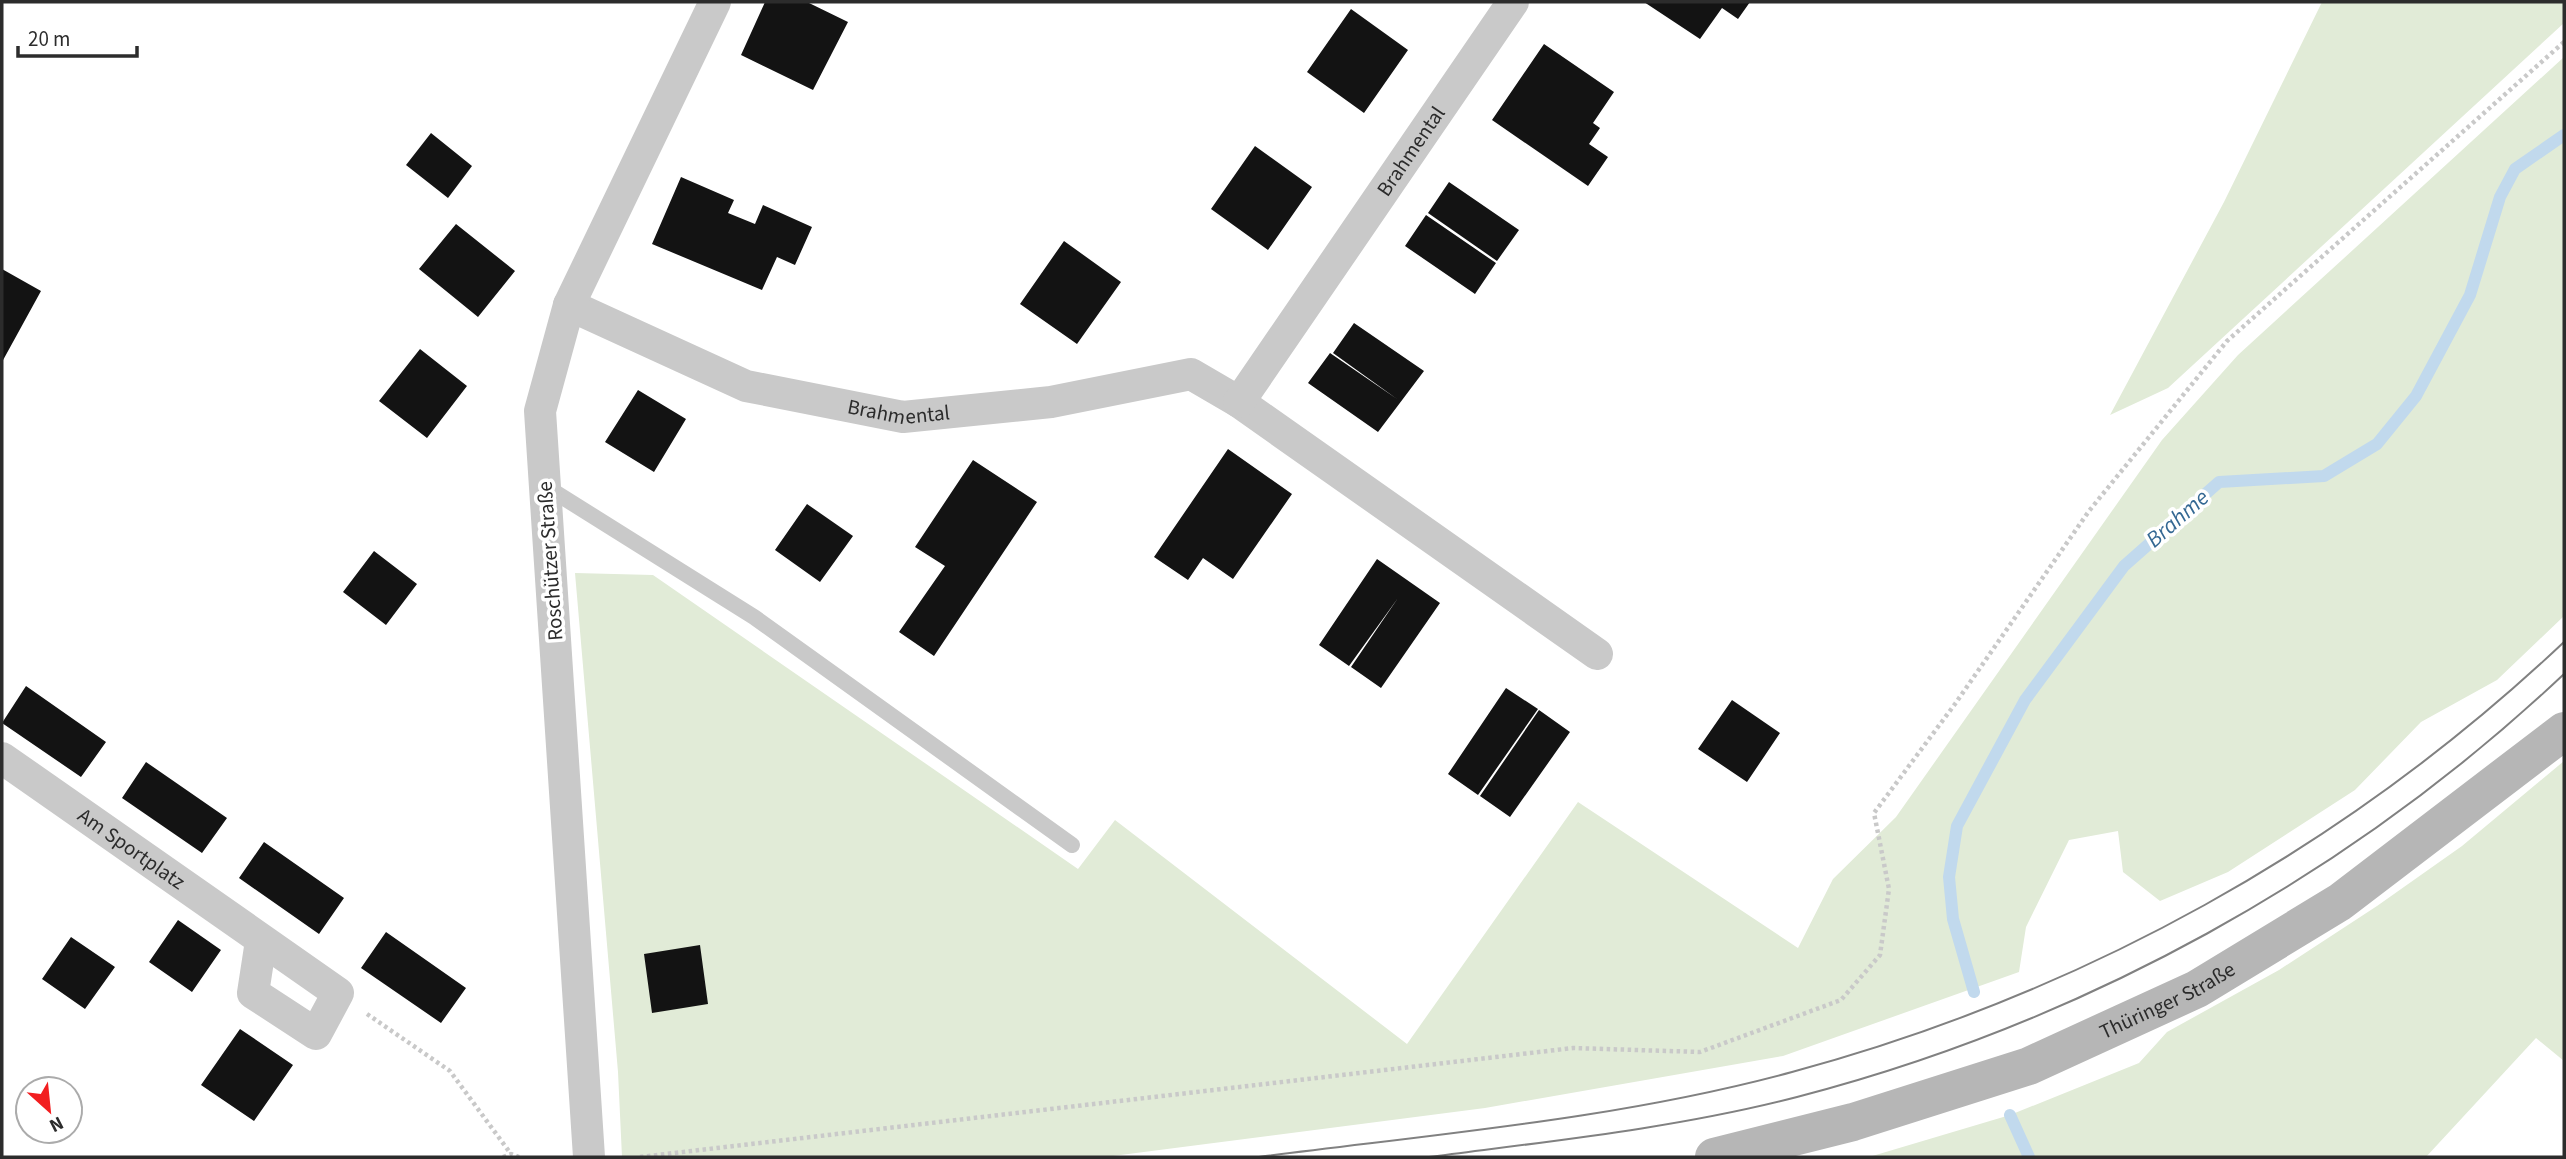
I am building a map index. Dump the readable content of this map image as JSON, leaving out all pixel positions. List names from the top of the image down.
{
  "streets": {
    "main road": ["Thüringer Straße"],
    "street": ["Brahmental", "Roschützer Straße", "Am Sportplatz"]
  },
  "crossings": [
    ["Brahmental", "Roschützer Straße"]
  ],
  "water": ["Brahme"],
  "scale_bar": "20 m",
  "north": "bottom right"
}
